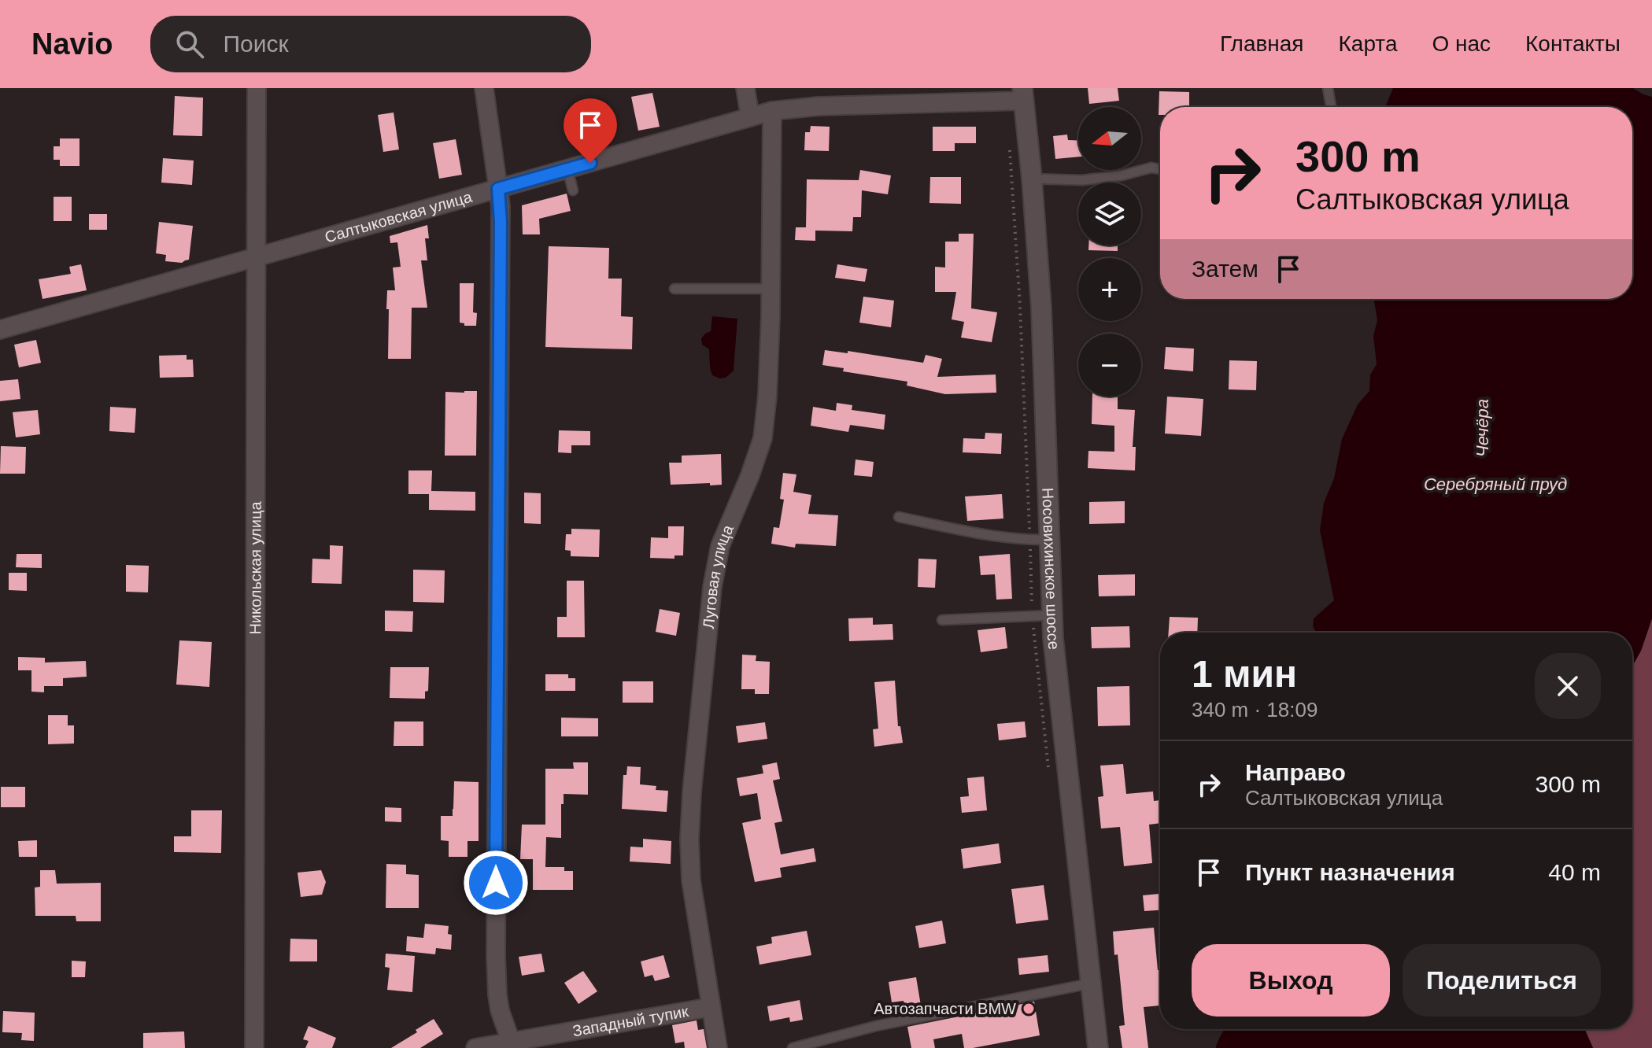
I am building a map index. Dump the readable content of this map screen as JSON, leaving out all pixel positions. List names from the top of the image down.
{
  "streets": {
    "main road": ["Носовихинское шоссе"],
    "street": [
      "Салтыковская улица",
      "Никольская улица",
      "Луговая улица",
      "Западный тупик"
    ]
  },
  "crossings": [
    ["Салтыковская улица", "Никольская улица"],
    ["Салтыковская улица", "Носовихинское шоссе"],
    ["Салтыковская улица", "Луговая улица"],
    ["Луговая улица", "Западный тупик"]
  ],
  "water": ["Чечёра", "Серебряный пруд"],
  "places": ["Автозапчасти BMW"],
  "north": "left",
  "page": {
    "header": "Navio",
    "search": "Поиск",
    "nav": [
      "Главная",
      "Карта",
      "О нас",
      "Контакты"
    ],
    "map_buttons": ["+", "−"],
    "turn": ["300 m", "Салтыковская улица"],
    "then": "Затем",
    "heading": ["1 мин", "340 m · 18:09"],
    "list": [
      {
        "name": "Направо",
        "note": "Салтыковская улица",
        "value": "300 m"
      },
      {
        "name": "Пункт назначения",
        "value": "40 m"
      }
    ],
    "buttons": ["Выход", "Поделиться"]
  }
}
